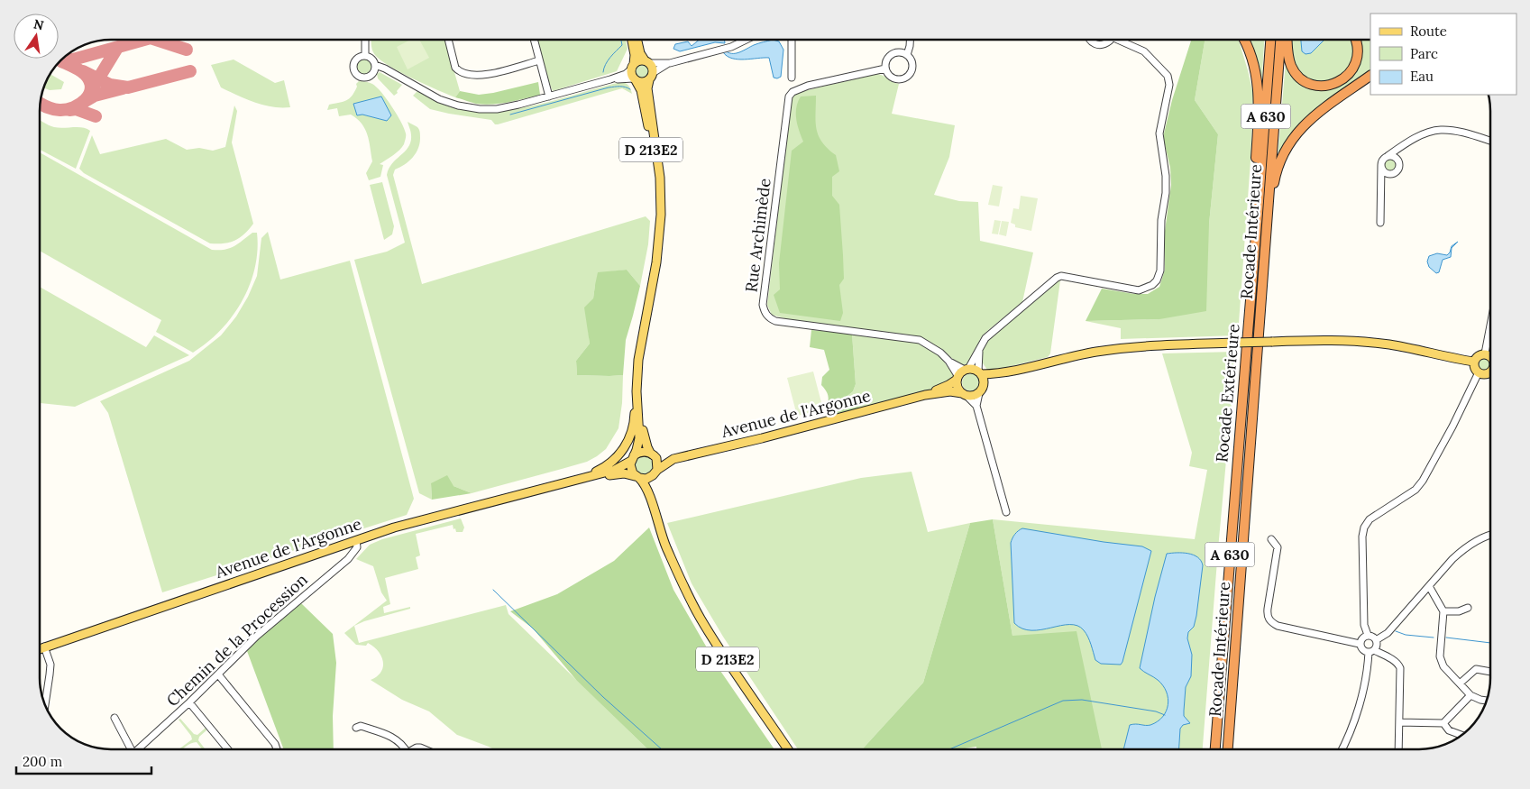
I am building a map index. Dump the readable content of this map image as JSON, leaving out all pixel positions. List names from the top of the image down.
{
  "streets": {
    "highway": ["A 630", "Rocade Intérieure", "Rocade Extérieure"],
    "main road": ["D 213E2", "Avenue de l'Argonne"],
    "street": ["Rue Archimède", "Chemin de la Procession"]
  },
  "crossings": [
    ["D 213E2", "Avenue de l'Argonne"],
    ["Rue Archimède", "Avenue de l'Argonne"],
    ["Avenue de l'Argonne", "Chemin de la Procession"]
  ],
  "legend": ["Route", "Parc", "Eau"],
  "scale_bar": "200 m",
  "north": "top"
}
